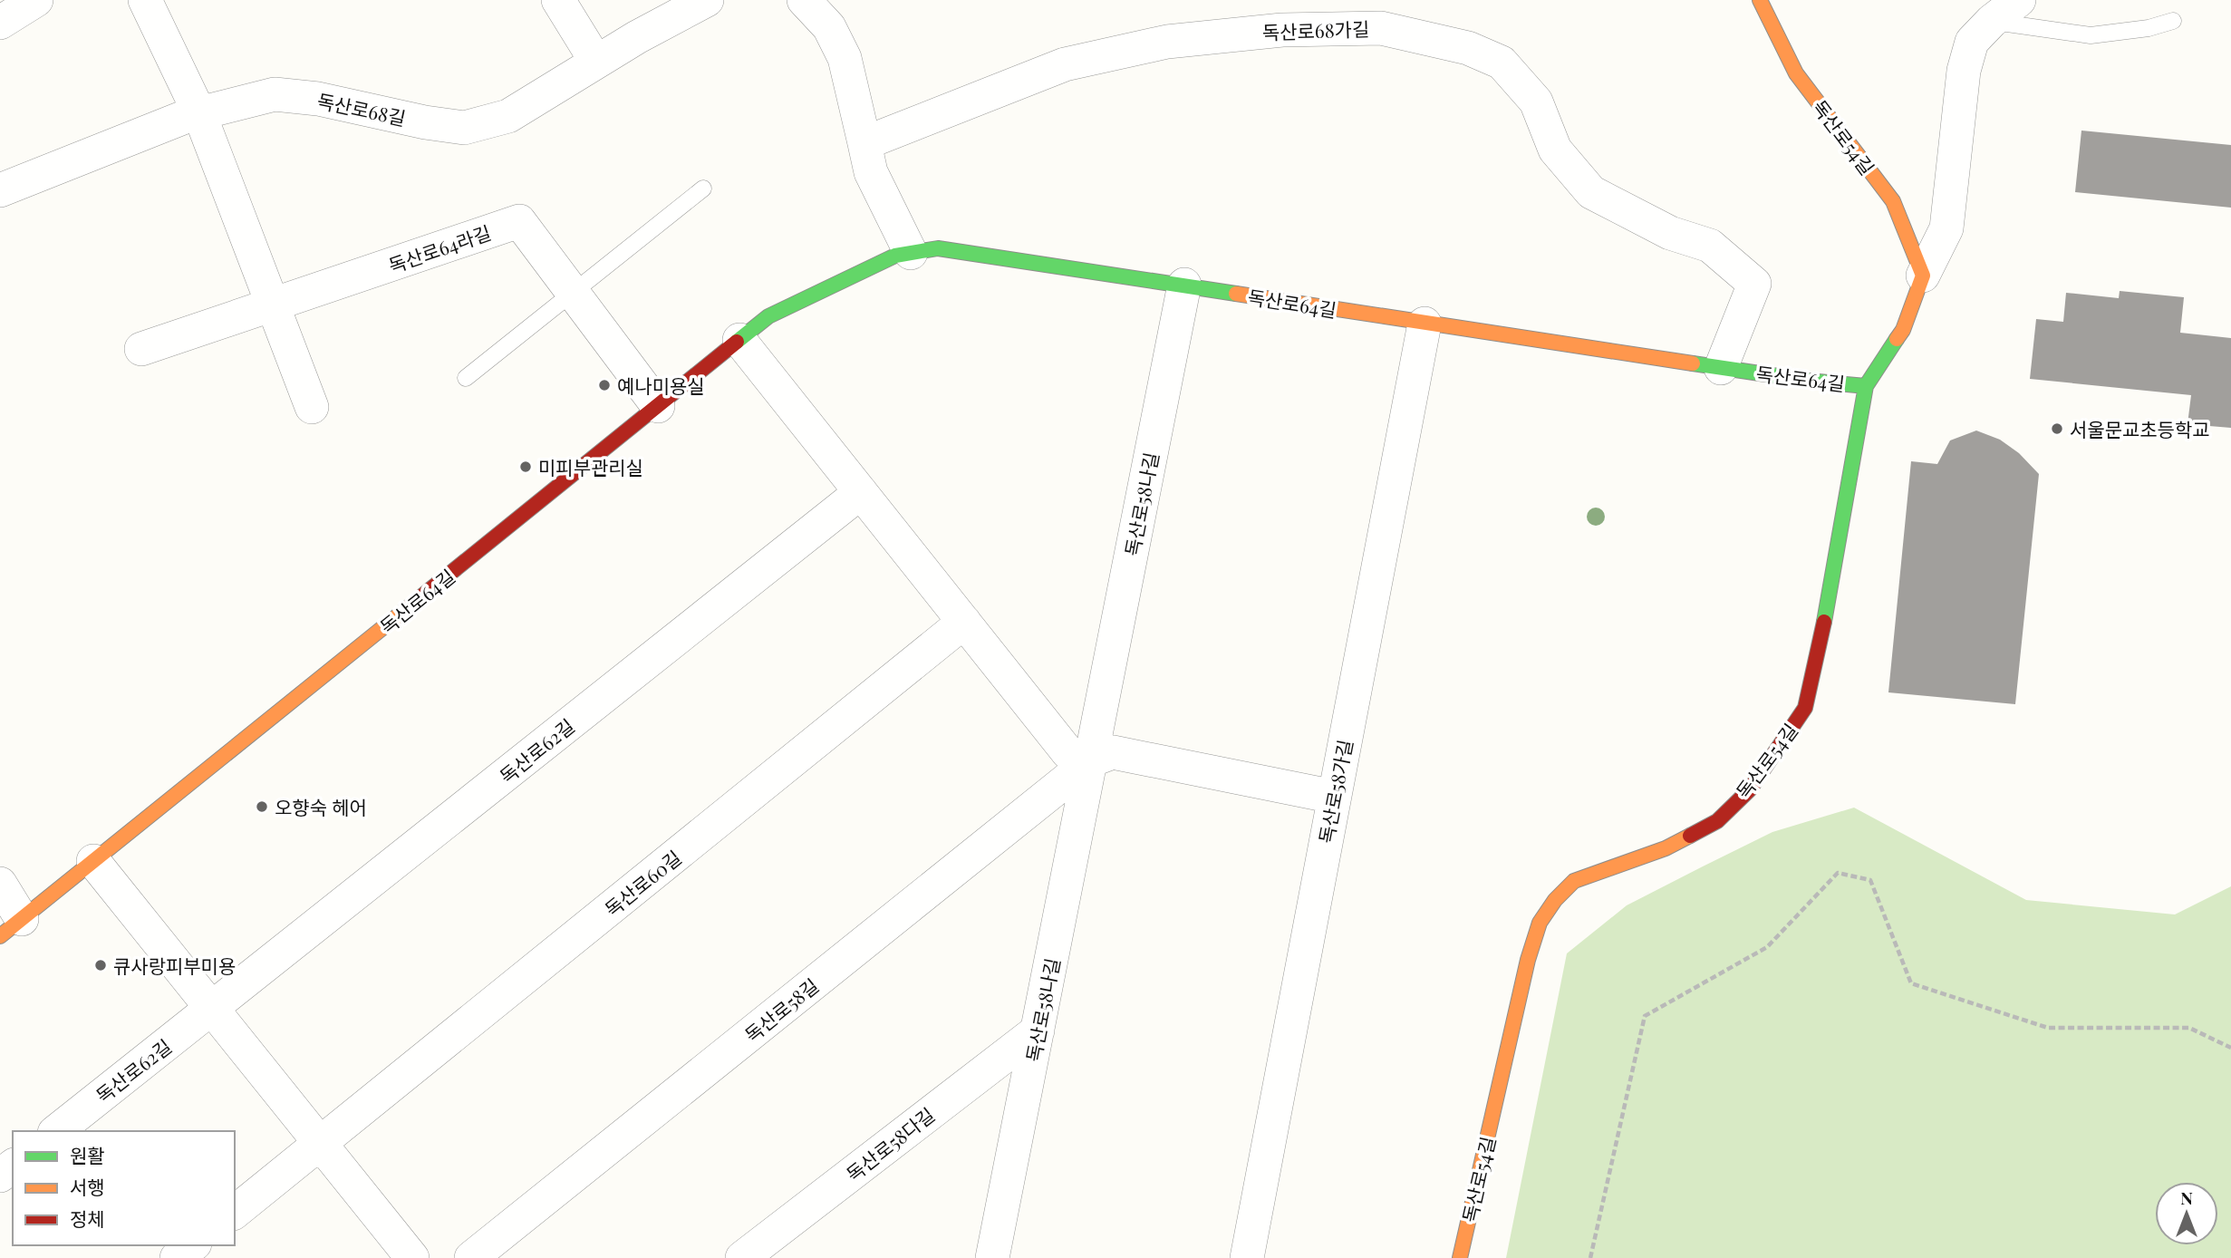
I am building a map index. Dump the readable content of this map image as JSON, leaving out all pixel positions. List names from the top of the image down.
{
  "streets": {
    "street": [
      "독산로68가길",
      "독산로68길",
      "독산로54길",
      "독산로64라길",
      "독산로64길",
      "독산로58나길",
      "독산로62길",
      "독산로58가길",
      "독산로60길",
      "독산로58길",
      "독산로58다길"
    ]
  },
  "crossings": [
    ["독산로68가길", "독산로64길"],
    ["독산로54길", "독산로64길"],
    ["독산로64라길", "독산로64길"],
    ["독산로64길", "독산로58나길"],
    ["독산로64길", "독산로58가길"],
    ["독산로58나길", "독산로58길"],
    ["독산로58나길", "독산로58다길"]
  ],
  "places": [
    "예나미용실",
    "서울문교초등학교",
    "미피부관리실",
    "오향숙 헤어",
    "큐사랑피부미용"
  ],
  "legend": ["원활", "서행", "정체"],
  "north": "top"
}
